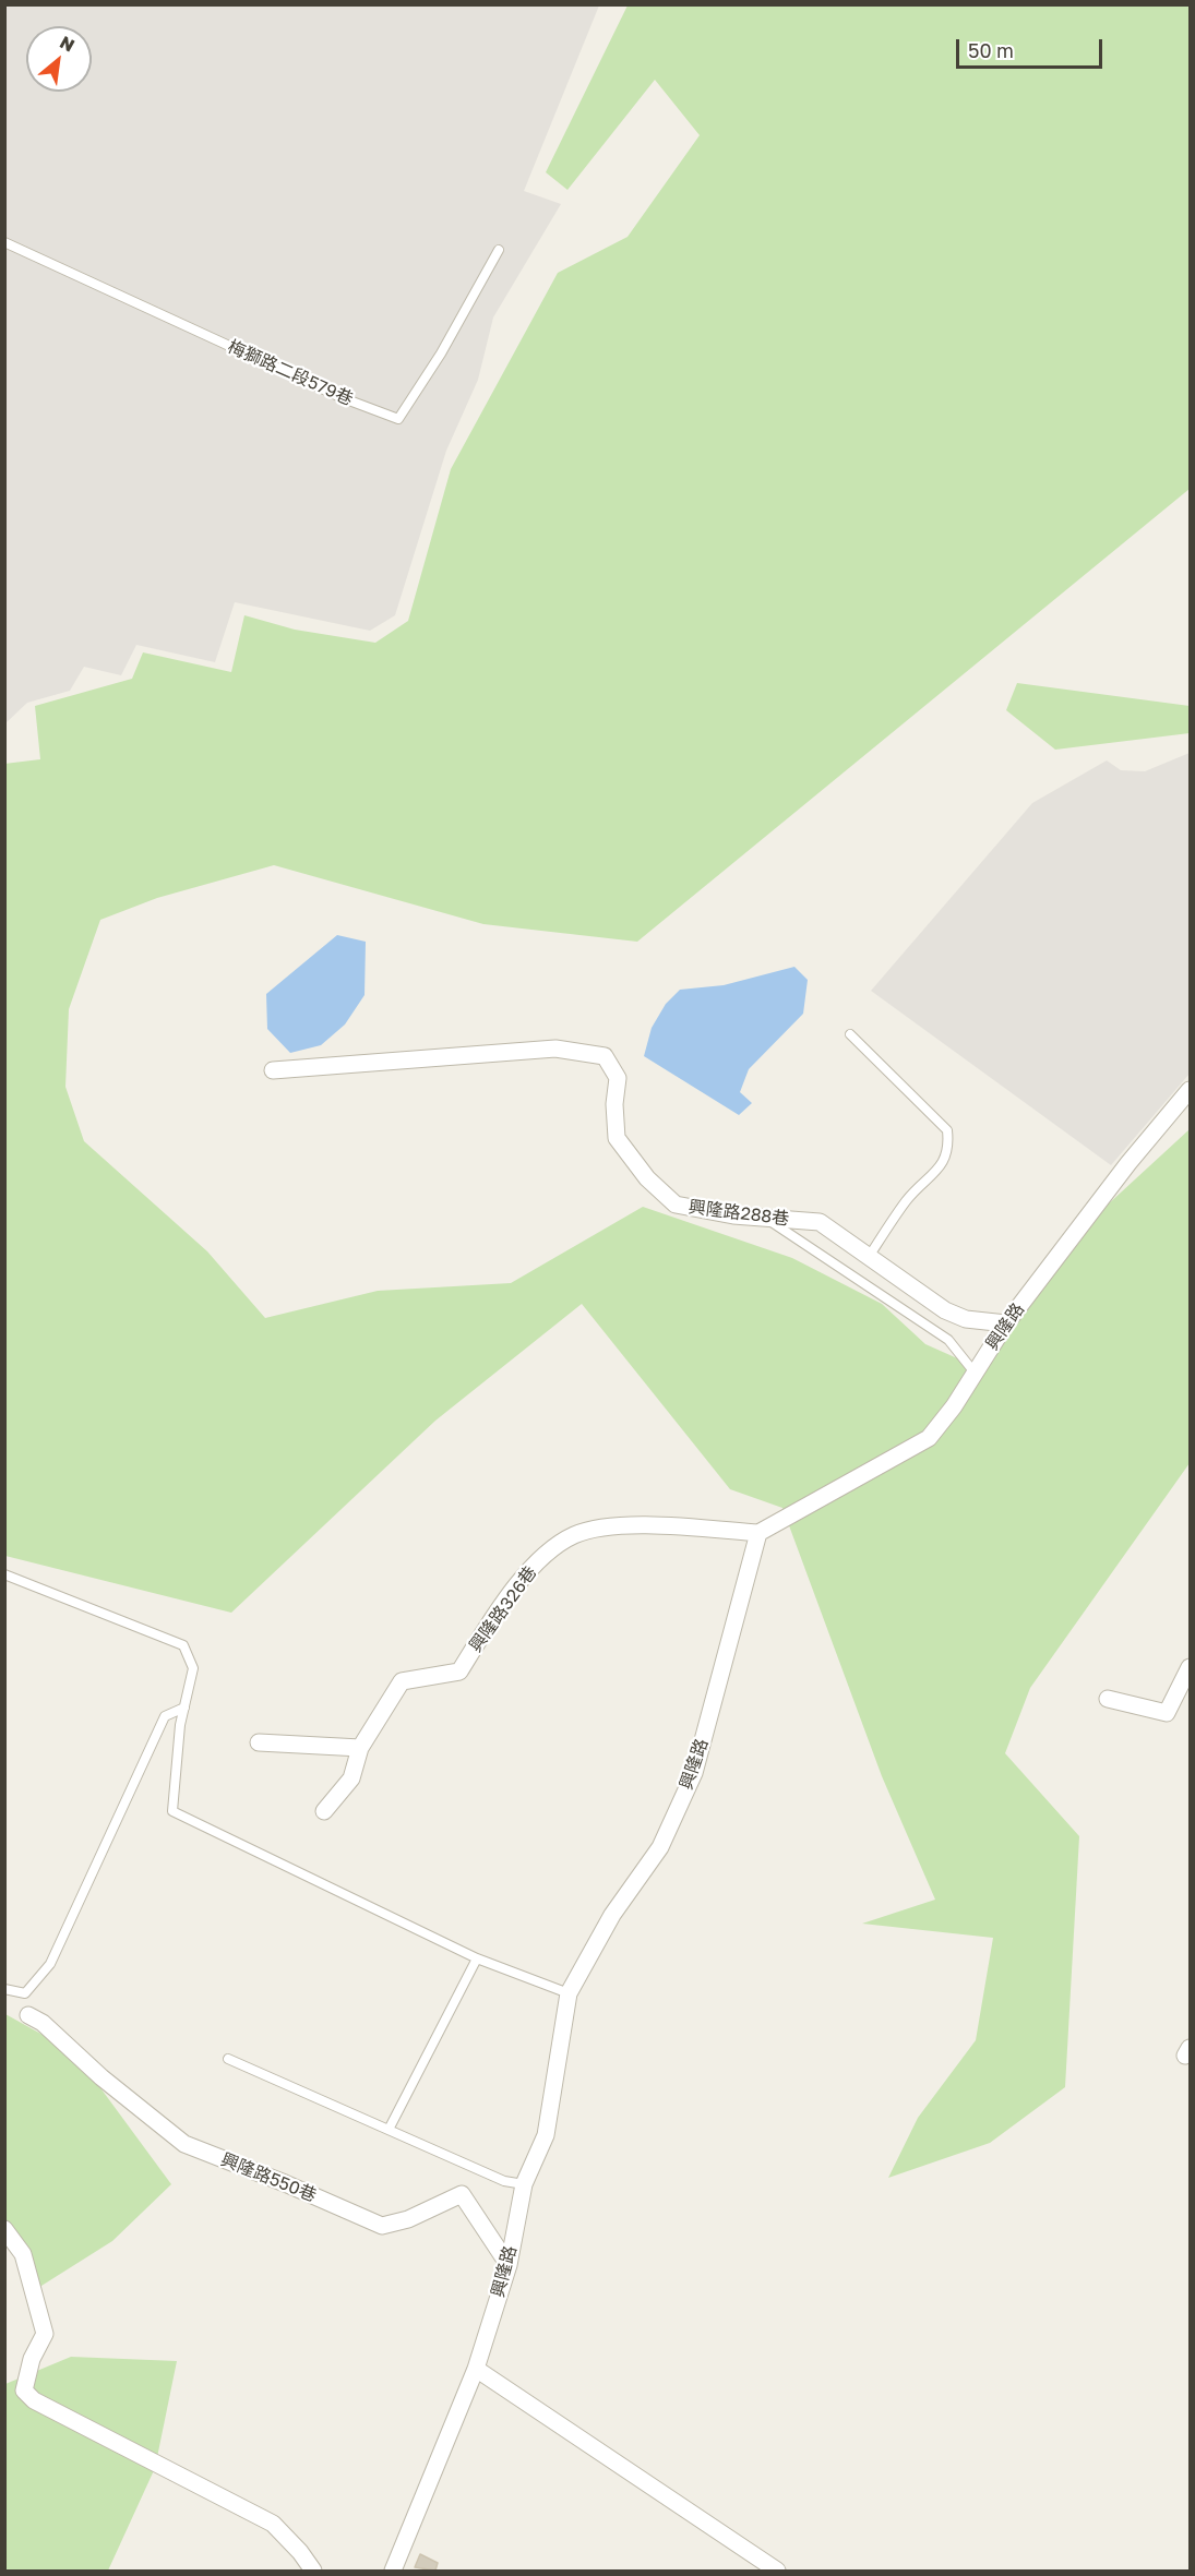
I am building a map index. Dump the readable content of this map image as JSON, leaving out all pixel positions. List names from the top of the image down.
{
  "streets": {
    "street": [
      "興隆路288巷",
      "興隆路",
      "興隆路326巷",
      "興隆路550巷"
    ],
    "lane": ["梅獅路二段579巷"]
  },
  "crossings": [
    ["興隆路288巷", "興隆路"],
    ["興隆路", "興隆路326巷"],
    ["興隆路", "興隆路550巷"]
  ],
  "scale_bar": "50 m",
  "north": "top right"
}
